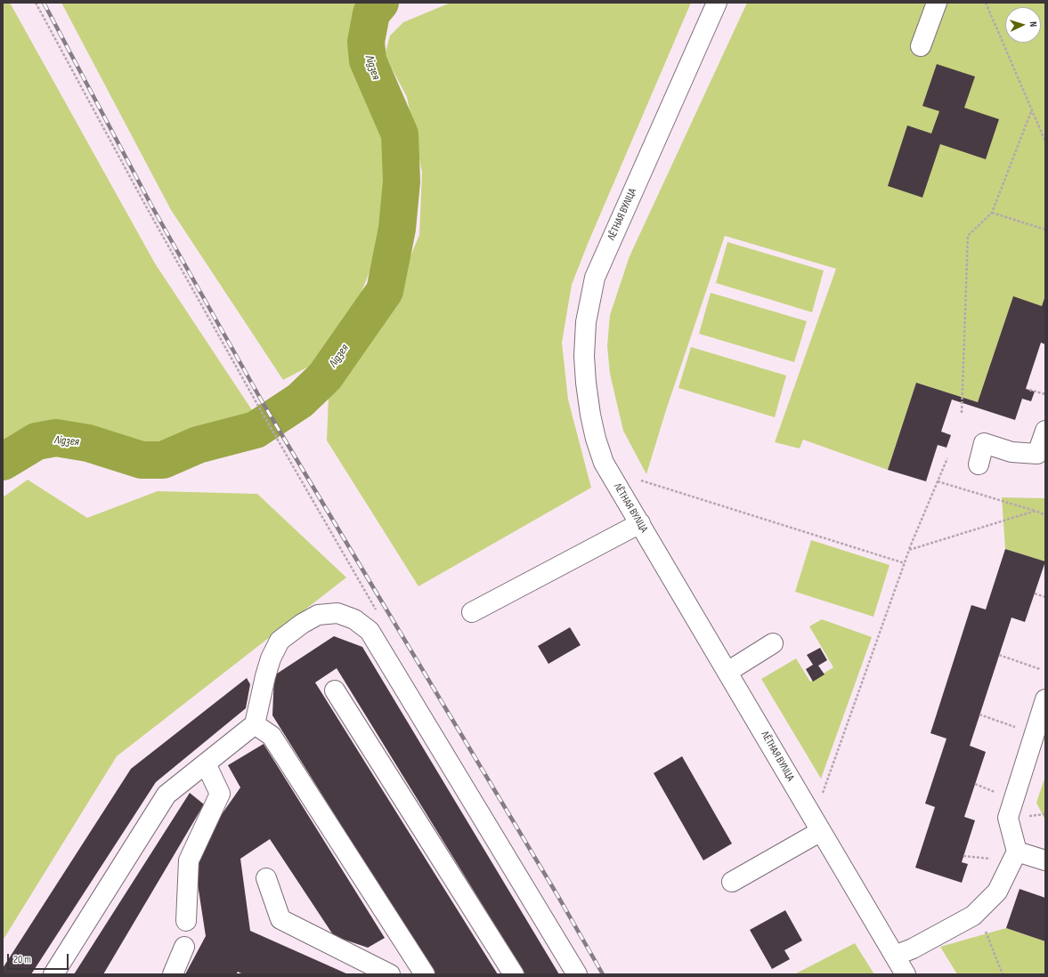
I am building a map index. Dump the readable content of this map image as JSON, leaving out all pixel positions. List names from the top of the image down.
{
  "streets": {
    "street": ["ЛЁТНАЯ ВУЛІЦА"]
  },
  "water": ["Лідзея"],
  "scale_bar": "20 m",
  "north": "right"
}
